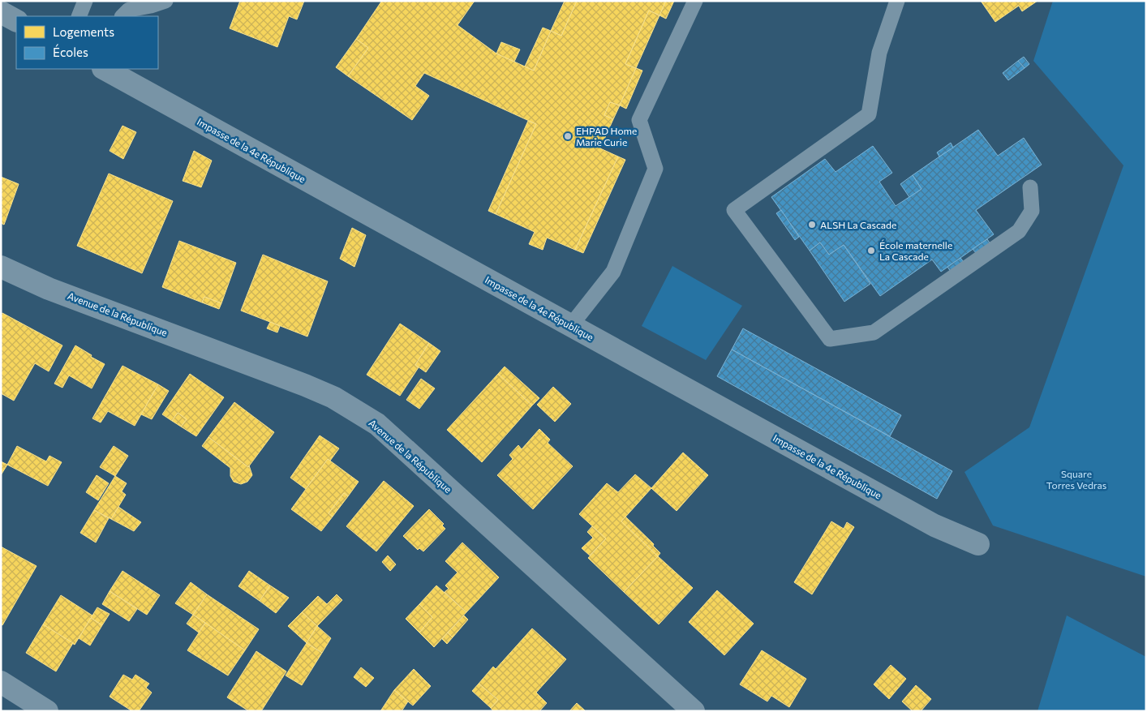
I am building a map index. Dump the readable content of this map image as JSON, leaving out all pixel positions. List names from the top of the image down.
{
  "streets": {
    "street": ["Impasse de la 4e République", "Avenue de la République"]
  },
  "parks": ["Square Torres Vedras"],
  "places": ["EHPAD Home Marie Curie", "ALSH La Cascade", "École maternelle La Cascade"],
  "legend": ["Logements", "Écoles"]
}
